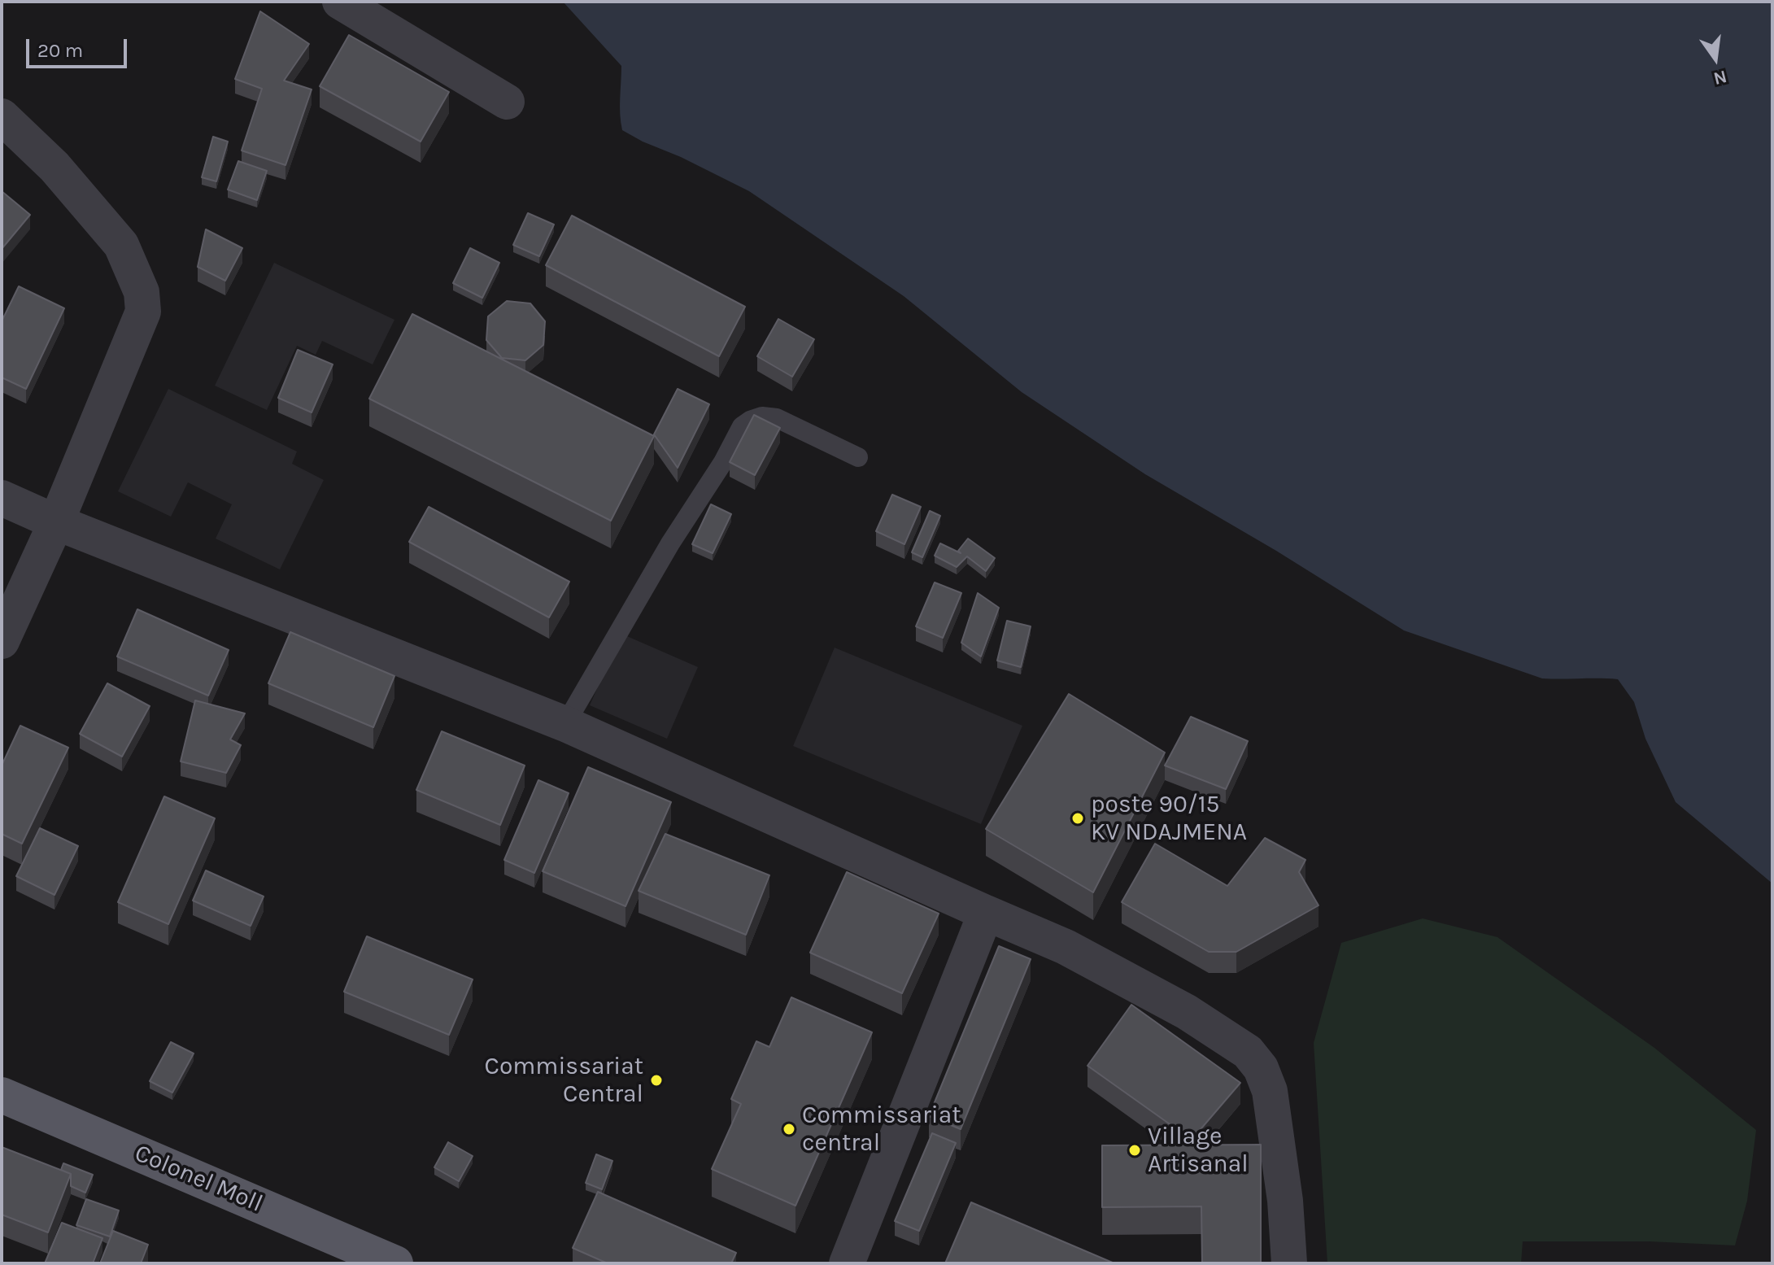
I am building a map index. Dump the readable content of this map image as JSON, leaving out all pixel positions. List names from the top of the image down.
{
  "streets": {
    "main road": ["Colonel Moll"]
  },
  "places": [
    "poste 90/15 KV NDAJMENA",
    "Commissariat Central",
    "Commissariat central",
    "Village Artisanal"
  ],
  "scale_bar": "20 m",
  "north": "bottom"
}
